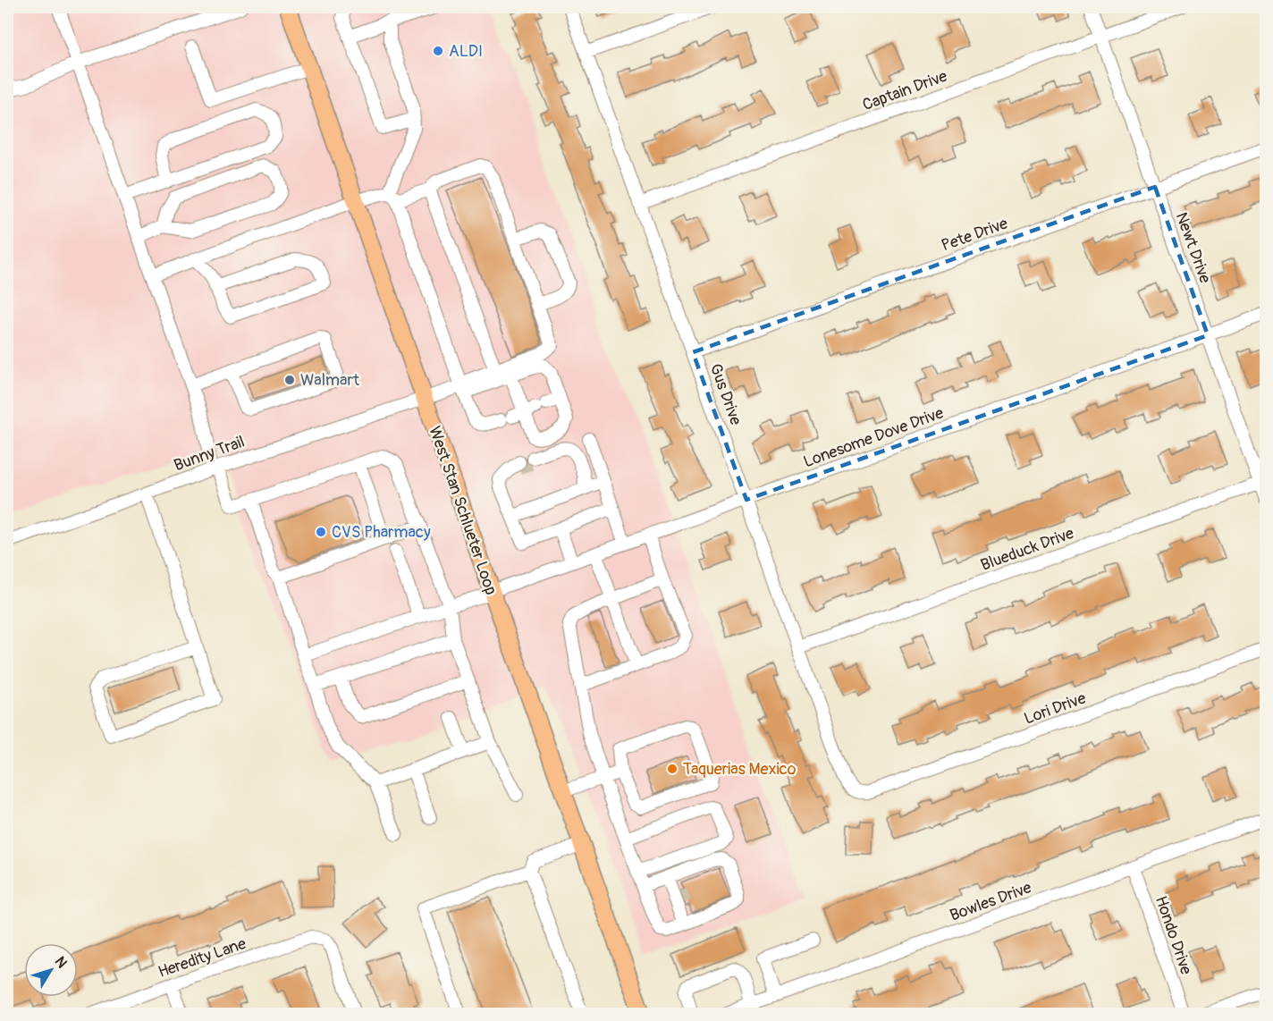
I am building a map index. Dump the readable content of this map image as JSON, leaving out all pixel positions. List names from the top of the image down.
{
  "streets": {
    "main road": ["West Stan Schlueter Loop"],
    "street": [
      "Captain Drive",
      "Pete Drive",
      "Newt Drive",
      "Gus Drive",
      "Lonesome Dove Drive",
      "Bunny Trail",
      "Blueduck Drive",
      "Lori Drive",
      "Bowles Drive",
      "Hondo Drive",
      "Heredity Lane"
    ]
  },
  "crossings": [
    ["Captain Drive", "Newt Drive"],
    ["Captain Drive", "Gus Drive"],
    ["Pete Drive", "Newt Drive"],
    ["Pete Drive", "Gus Drive"],
    ["Newt Drive", "Lonesome Dove Drive"],
    ["Newt Drive", "Blueduck Drive"],
    ["Gus Drive", "Lonesome Dove Drive"],
    ["Gus Drive", "Blueduck Drive"],
    ["Gus Drive", "Lori Drive"],
    ["Lonesome Dove Drive", "West Stan Schlueter Loop"],
    ["Bunny Trail", "West Stan Schlueter Loop"],
    ["Bowles Drive", "Hondo Drive"]
  ],
  "places": [
    "ALDI",
    "Walmart",
    "CVS Pharmacy",
    "Taquerias Mexico"
  ],
  "north": "top right"
}
